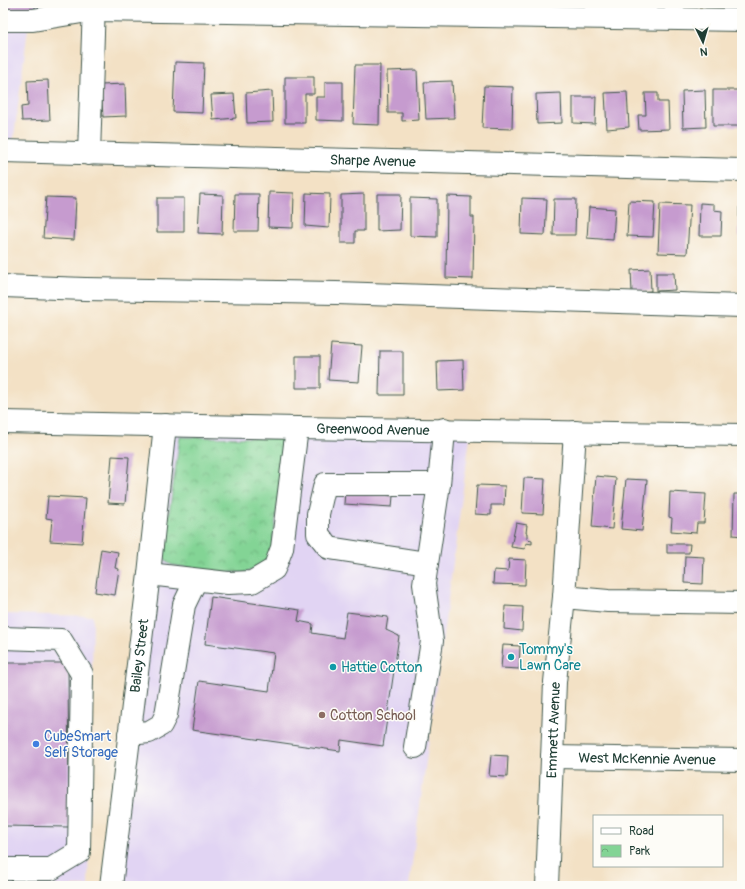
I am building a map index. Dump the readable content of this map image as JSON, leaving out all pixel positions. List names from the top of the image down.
{
  "streets": {
    "street": [
      "Sharpe Avenue",
      "Greenwood Avenue",
      "Bailey Street",
      "Emmett Avenue",
      "West McKennie Avenue"
    ]
  },
  "crossings": [
    ["Greenwood Avenue", "Bailey Street"],
    ["Greenwood Avenue", "Emmett Avenue"],
    ["Emmett Avenue", "West McKennie Avenue"]
  ],
  "places": [
    "Tommy's Lawn Care",
    "Hattie Cotton",
    "Cotton School",
    "CubeSmart Self Storage"
  ],
  "legend": ["Road", "Park"],
  "north": "bottom"
}
